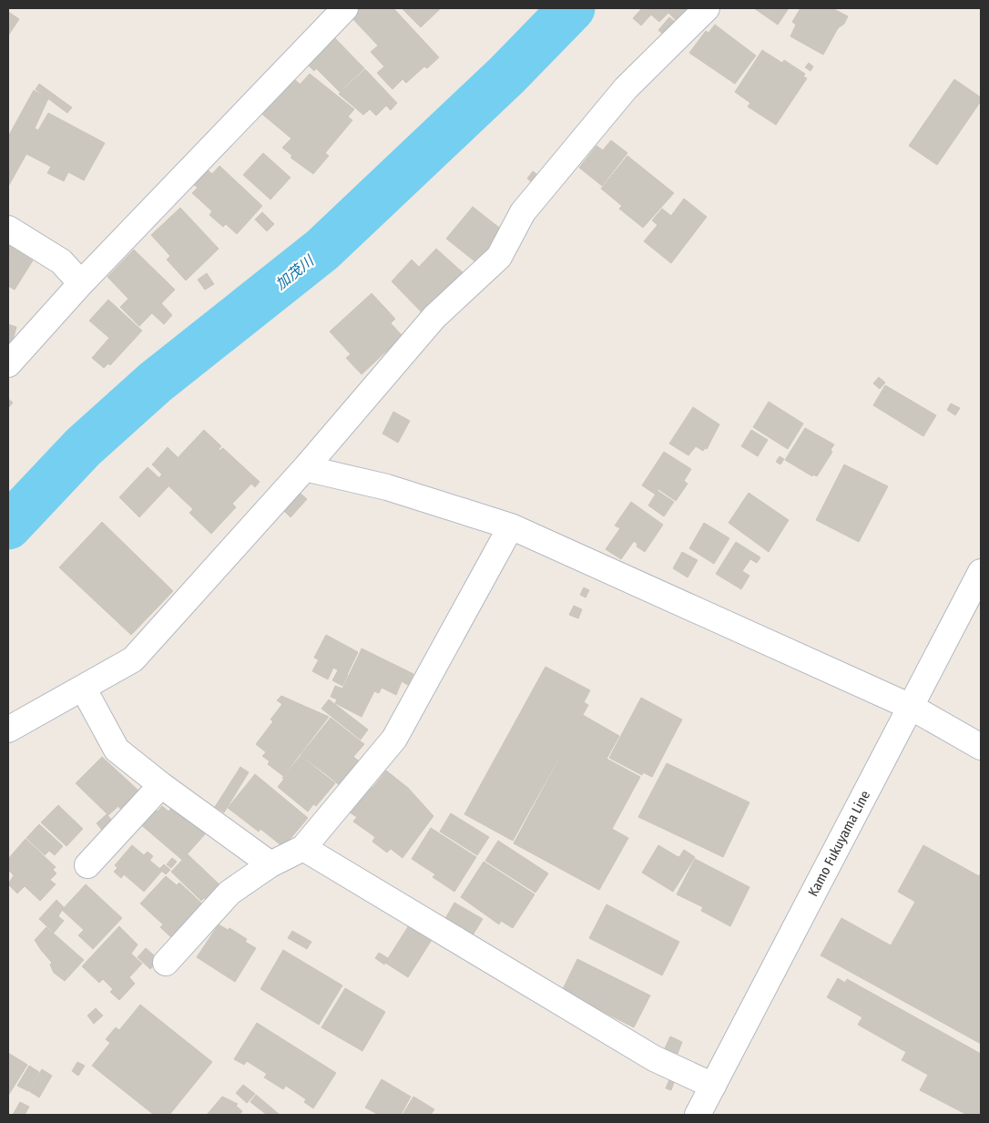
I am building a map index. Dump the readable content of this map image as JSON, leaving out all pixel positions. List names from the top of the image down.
{
  "streets": {
    "street": ["Kamo Fukuyama Line"]
  },
  "water": ["加茂川"]
}
